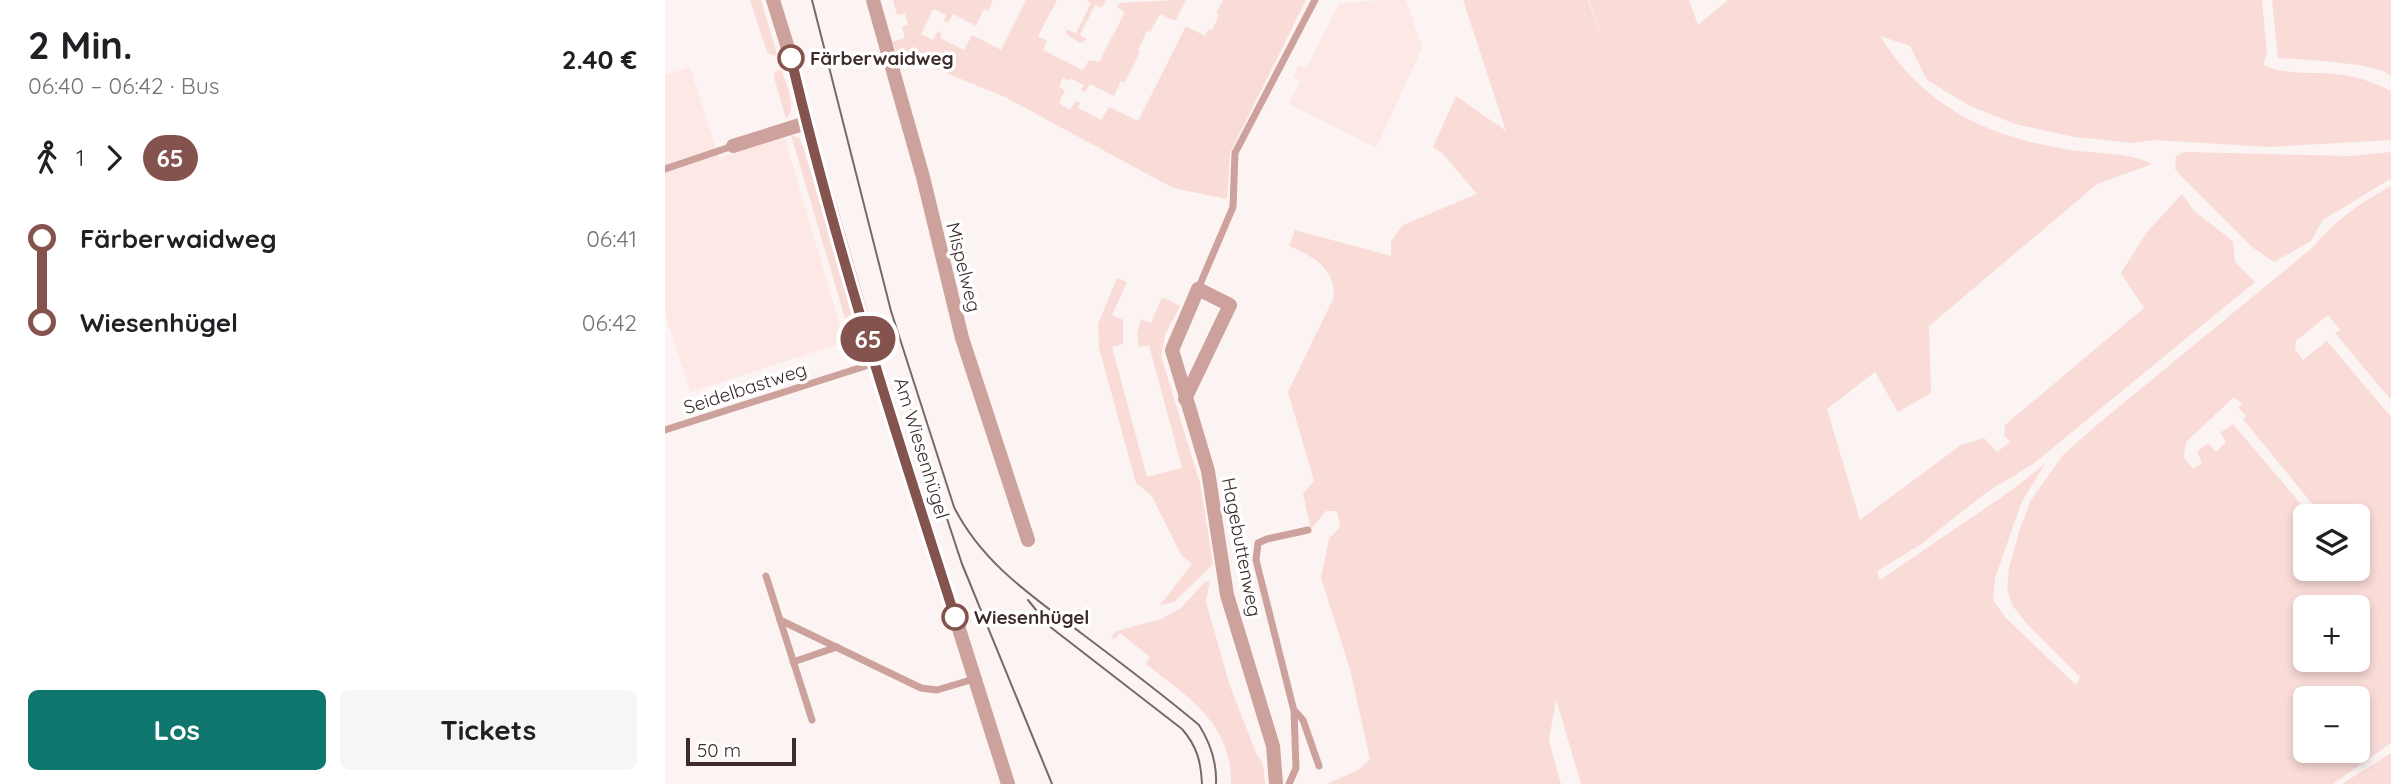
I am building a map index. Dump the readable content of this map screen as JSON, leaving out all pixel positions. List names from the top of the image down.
{
  "streets": {
    "street": ["Mispelweg", "Am Wiesenhügel", "Hagebuttenweg"],
    "lane": ["Seidelbastweg"]
  },
  "crossings": [
    ["Seidelbastweg", "Am Wiesenhügel"]
  ],
  "places": ["Färberwaidweg", "Wiesenhügel"],
  "lines": ["bus line 65"],
  "scale_bar": "50 m",
  "page": {
    "heading": ["2 Min.", "06:40 – 06:42 · Bus", "2.40 €"],
    "on_map": "65",
    "legs": ["1", "65"],
    "list": [
      {
        "name": "Färberwaidweg",
        "value": "06:41"
      },
      {
        "name": "Wiesenhügel",
        "value": "06:42"
      }
    ],
    "map_buttons": ["+", "−"],
    "buttons": ["Los", "Tickets"],
    "scale": "50 m"
  }
}
